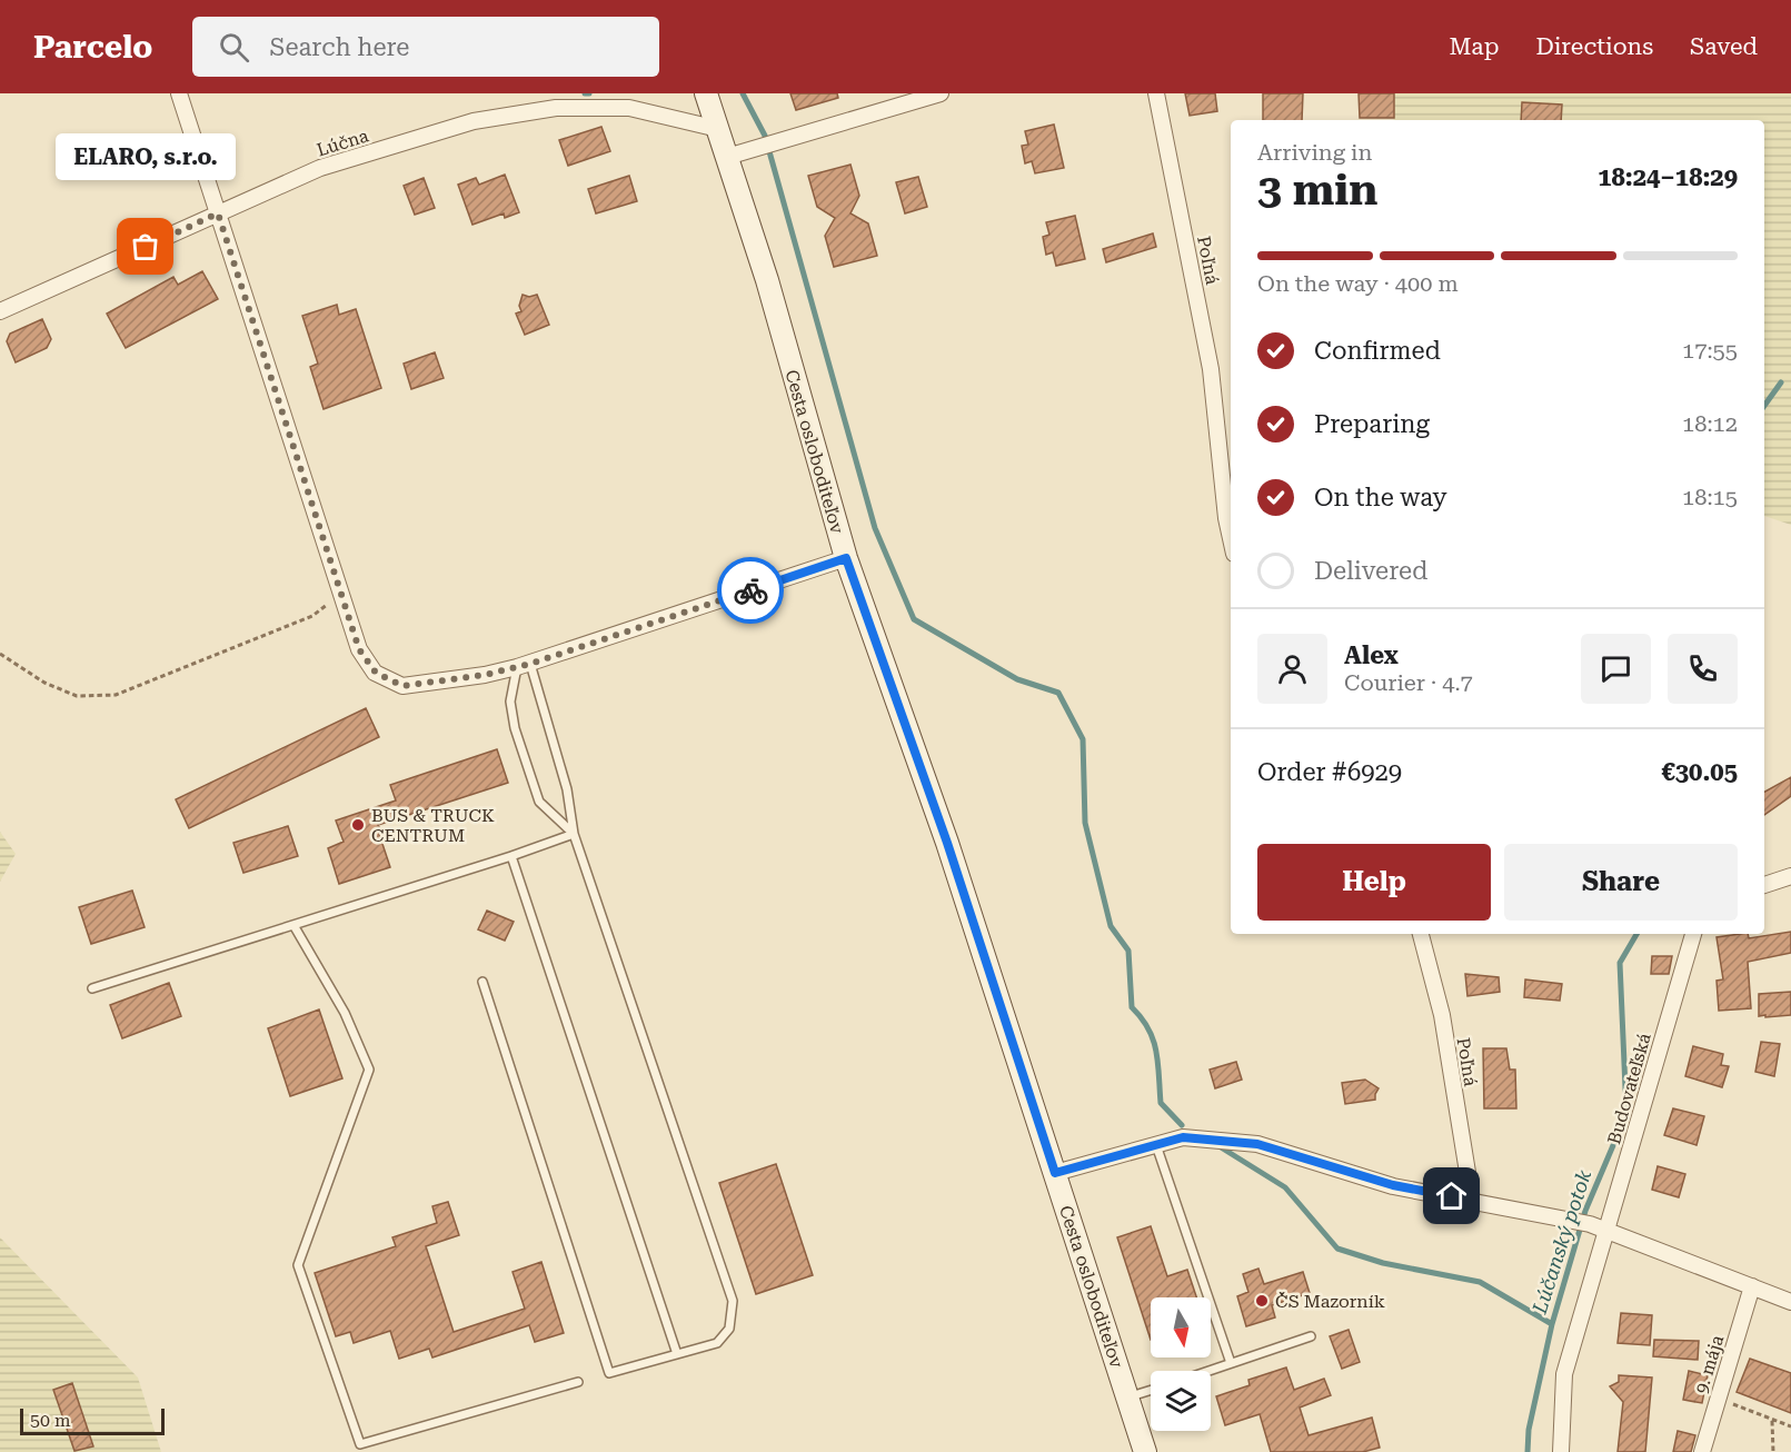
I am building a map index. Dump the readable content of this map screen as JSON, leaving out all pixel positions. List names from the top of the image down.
{
  "streets": {
    "main road": ["Cesta osloboditeľov"],
    "street": [
      "Lúčna",
      "Poľná",
      "Budovateľská",
      "9. mája"
    ]
  },
  "crossings": [
    ["Lúčna", "Cesta osloboditeľov"]
  ],
  "water": ["Lúčanský potok"],
  "places": ["ELARO, s.r.o.", "BUS & TRUCK CENTRUM", "ČS Mazorník"],
  "scale_bar": "50 m",
  "north": "bottom",
  "page": {
    "header": "Parcelo",
    "search": "Search here",
    "nav": ["Map", "Directions", "Saved"],
    "heading": ["3 min", "Arriving in", "18:24–18:29"],
    "panel": [
      "Alex",
      "Courier · 4.7",
      "Order #6929",
      "€30.05"
    ],
    "bubble": "ELARO, s.r.o.",
    "bar": "On the way · 400 m",
    "list": [
      ["Confirmed", "17:55"],
      ["Preparing", "18:12"],
      ["On the way", "18:15"],
      "Delivered"
    ],
    "buttons": ["Help", "Share"],
    "scale": "50 m"
  }
}
